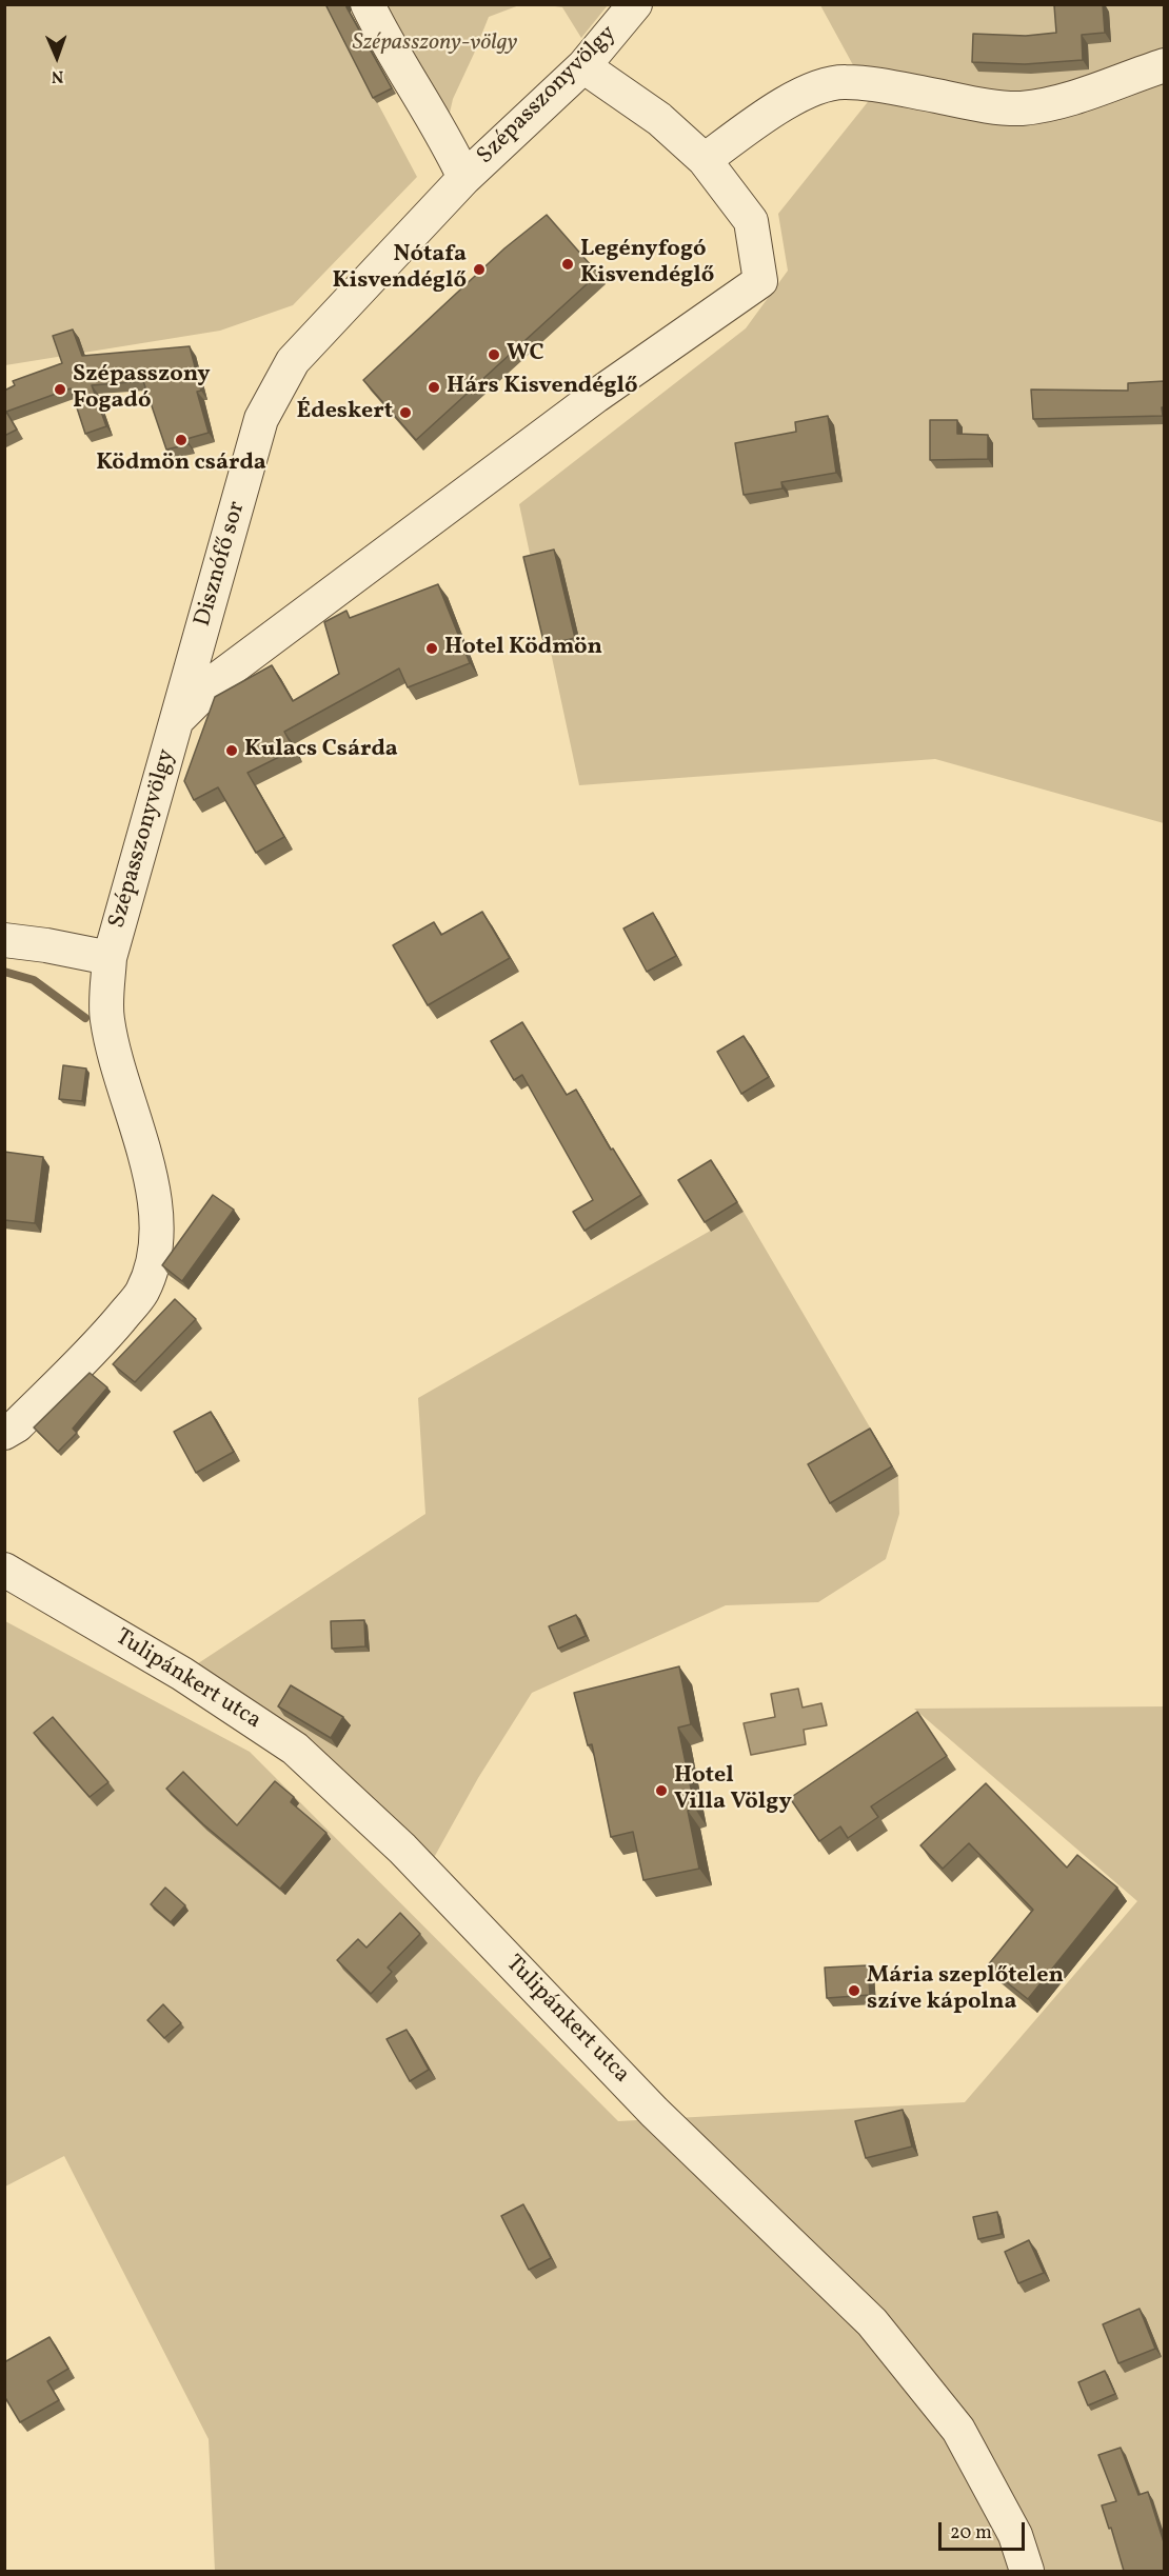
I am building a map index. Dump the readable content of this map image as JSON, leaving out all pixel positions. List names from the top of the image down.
{
  "streets": {
    "street": ["Szépasszonyvölgy", "Disznófő sor", "Tulipánkert utca"]
  },
  "crossings": [
    ["Szépasszonyvölgy", "Disznófő sor"]
  ],
  "parks": ["Szépasszony-völgy"],
  "places": [
    "Legényfogó Kisvendéglő",
    "Nótafa Kisvendéglő",
    "WC",
    "Hárs Kisvendéglő",
    "Szépasszony Fogadó",
    "Édeskert",
    "Ködmön csárda",
    "Hotel Ködmön",
    "Kulacs Csárda",
    "Hotel Villa Völgy",
    "Mária szeplőtelen szíve kápolna"
  ],
  "scale_bar": "20 m",
  "north": "bottom"
}
